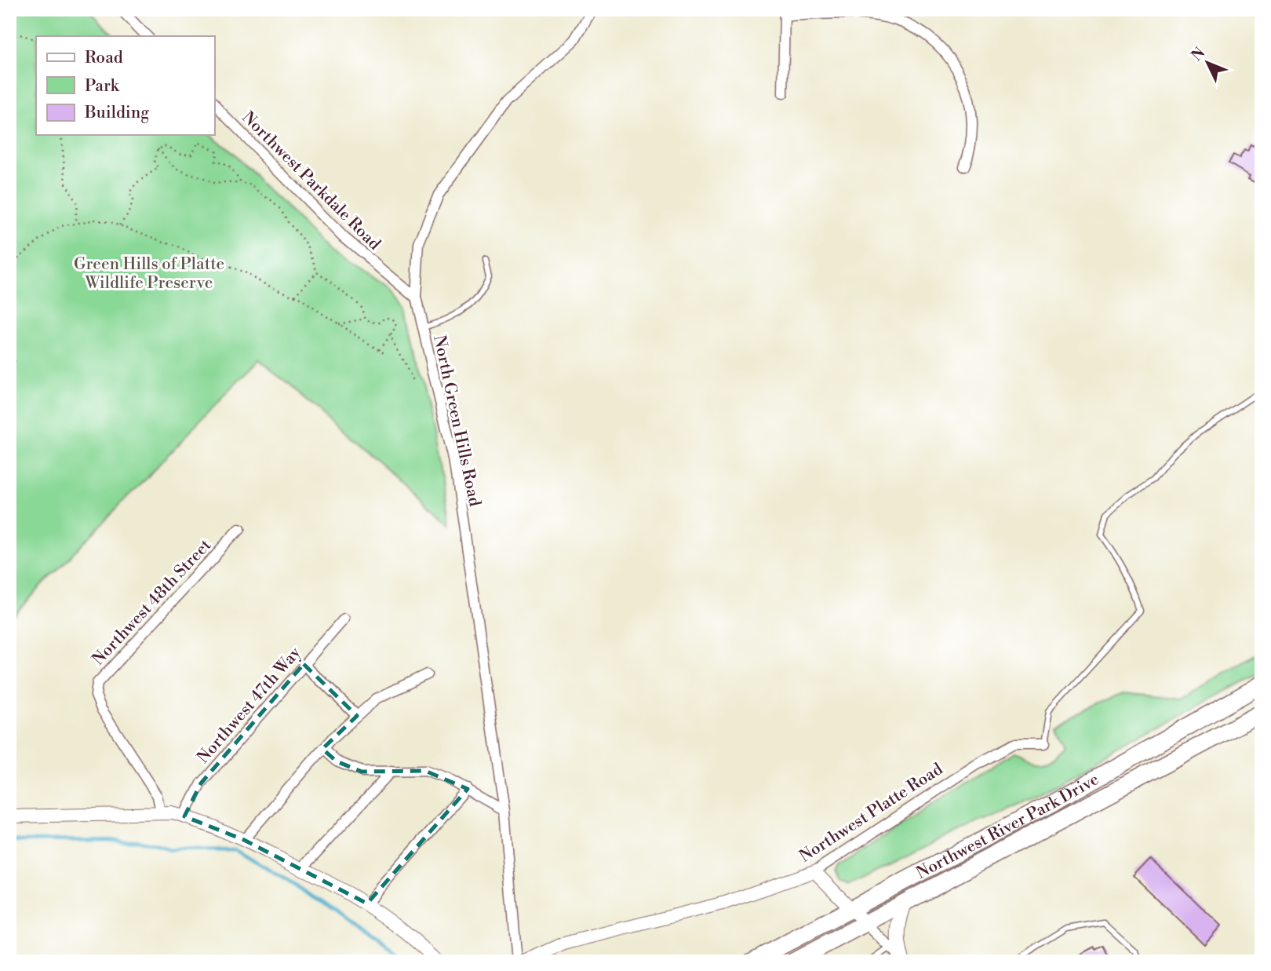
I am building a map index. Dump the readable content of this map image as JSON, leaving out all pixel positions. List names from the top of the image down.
{
  "streets": {
    "main road": ["Northwest River Park Drive"],
    "street": [
      "Northwest Parkdale Road",
      "North Green Hills Road",
      "Northwest 48th Street",
      "Northwest 47th Way",
      "Northwest Platte Road"
    ]
  },
  "crossings": [
    ["Northwest Parkdale Road", "North Green Hills Road"]
  ],
  "parks": ["Green Hills of Platte Wildlife Preserve"],
  "legend": ["Road", "Park", "Building"],
  "north": "top left"
}
